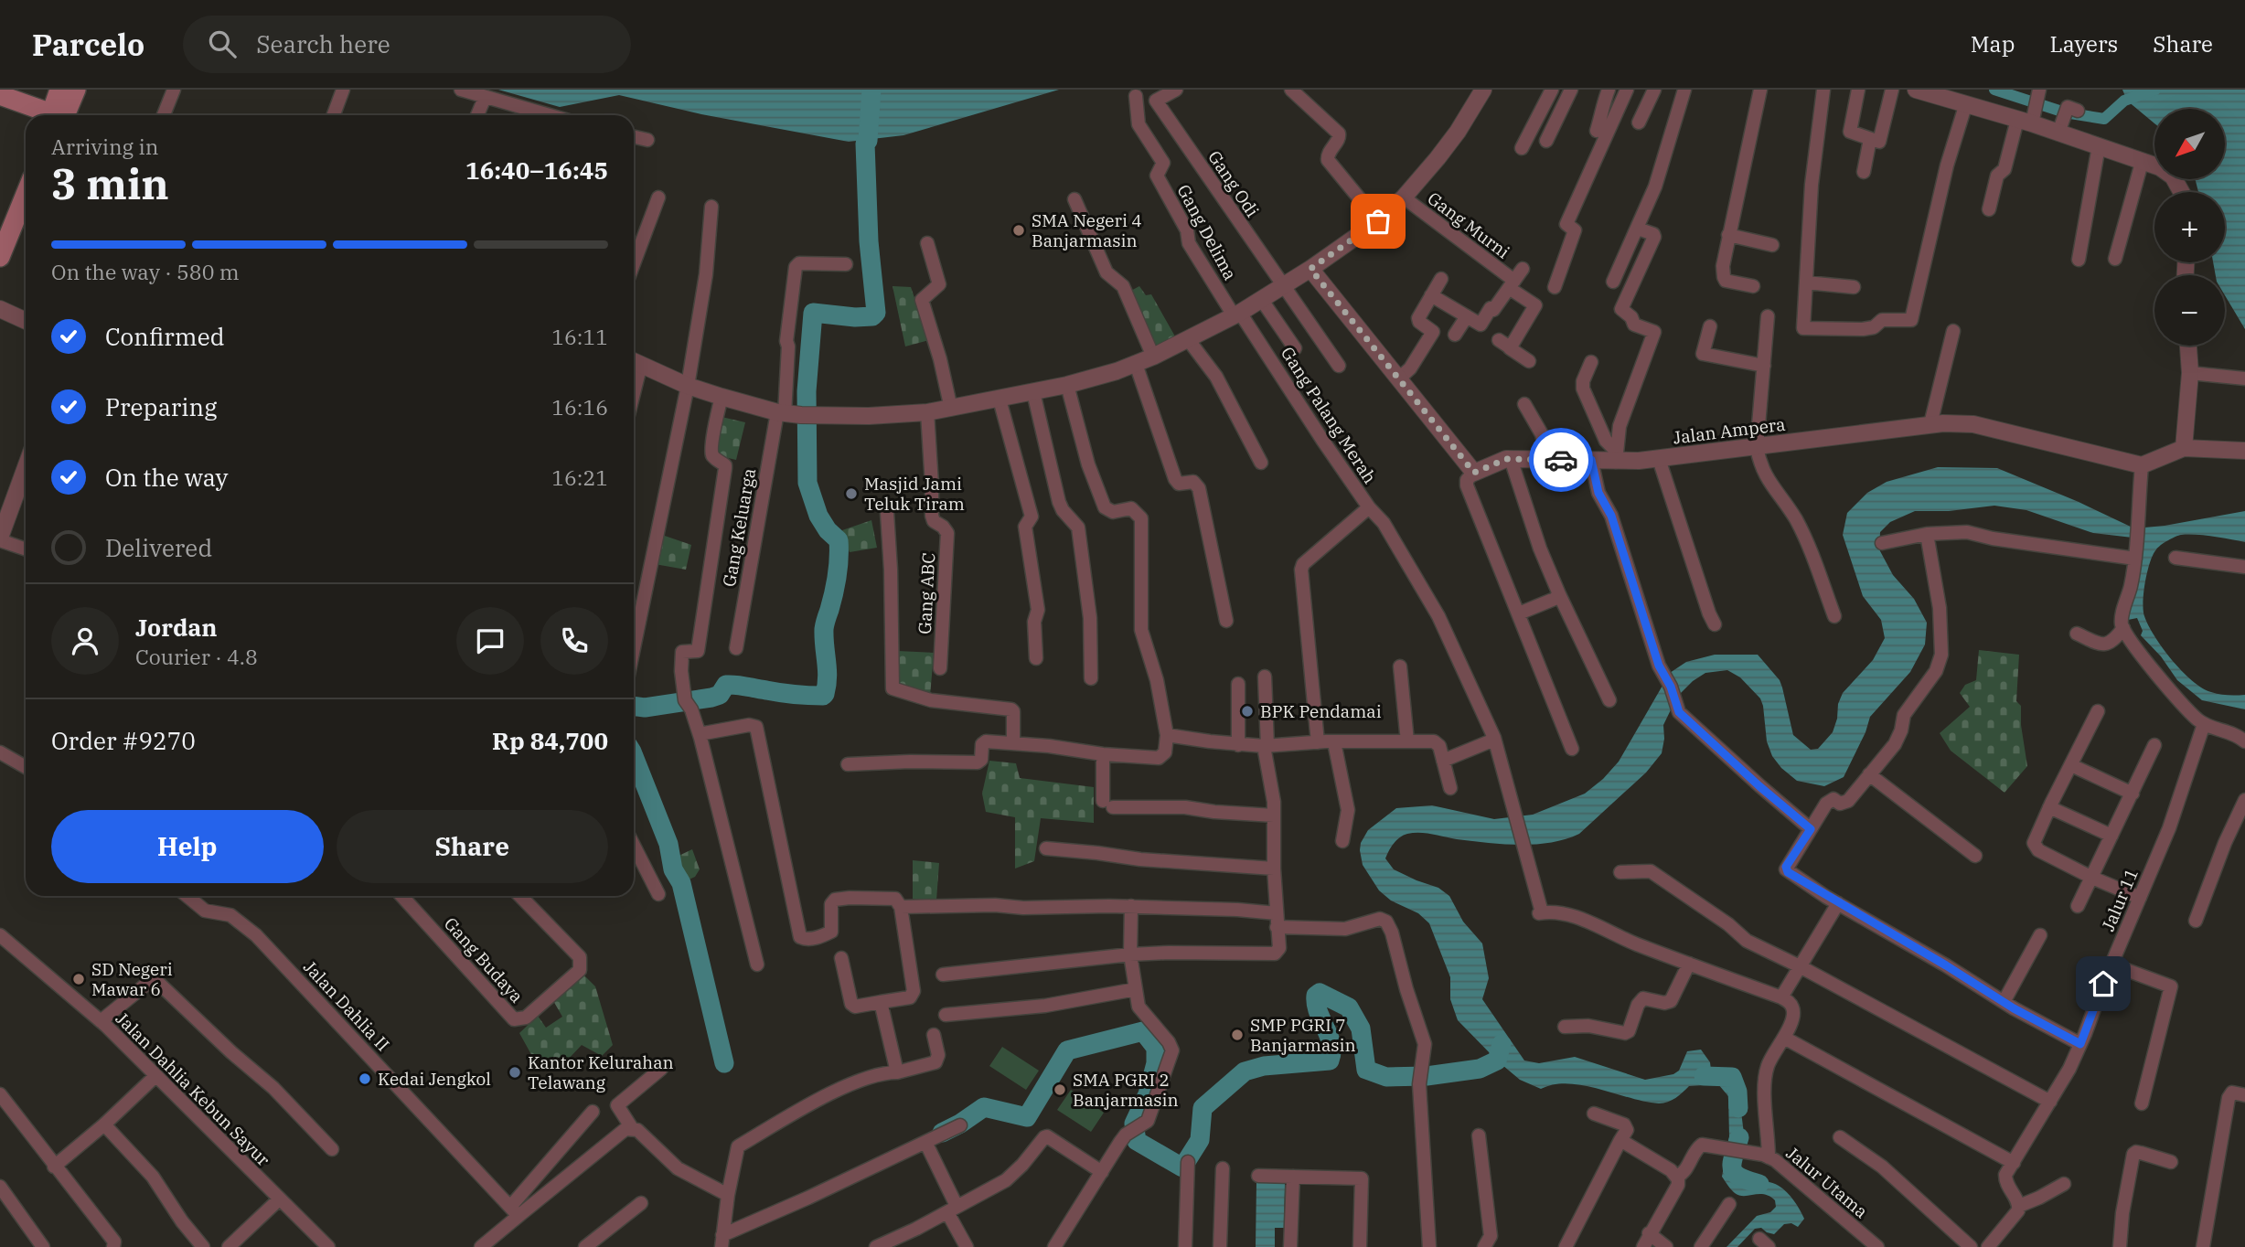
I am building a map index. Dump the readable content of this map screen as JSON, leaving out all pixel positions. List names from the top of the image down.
{
  "streets": {
    "street": [
      "Gang Odi",
      "Gang Murni",
      "Gang Delima",
      "Gang Palang Merah",
      "Jalan Ampera",
      "Gang Keluarga",
      "Gang ABC",
      "Jalur 11",
      "Gang Budaya",
      "Jalan Dahlia II",
      "Jalan Dahlia Kebun Sayur",
      "Jalur Utama"
    ]
  },
  "crossings": [
    ["Gang Delima", "Gang Palang Merah"]
  ],
  "places": [
    "SMA Negeri 4 Banjarmasin",
    "Masjid Jami Teluk Tiram",
    "BPK Pendamai",
    "SD Negeri Mawar 6",
    "SMP PGRI 7 Banjarmasin",
    "Kantor Kelurahan Telawang",
    "Kedai Jengkol",
    "SMA PGRI 2 Banjarmasin"
  ],
  "north": "bottom left",
  "page": {
    "header": "Parcelo",
    "search": "Search here",
    "nav": ["Map", "Layers", "Share"],
    "map_buttons": ["+", "−"],
    "heading": ["3 min", "Arriving in", "16:40–16:45"],
    "panel": [
      "Jordan",
      "Courier · 4.8",
      "Order #9270",
      "Rp 84,700"
    ],
    "bar": "On the way · 580 m",
    "list": [
      ["Confirmed", "16:11"],
      ["Preparing", "16:16"],
      ["On the way", "16:21"],
      "Delivered"
    ],
    "buttons": ["Help", "Share"]
  }
}
